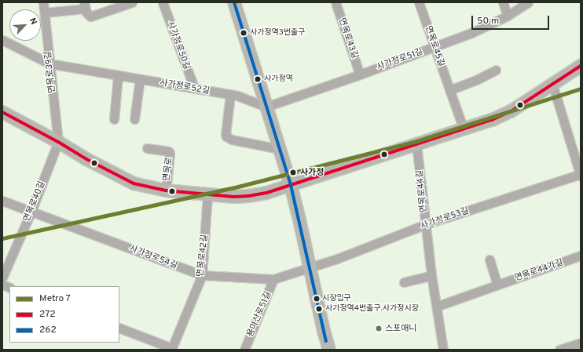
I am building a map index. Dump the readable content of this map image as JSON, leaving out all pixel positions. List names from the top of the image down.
{
  "streets": {
    "street": [
      "면목로43길",
      "사가정로50길",
      "면목로45길",
      "사가정로51길",
      "면목로39길",
      "사가정로52길",
      "면목로",
      "면목로44길",
      "면목로40길",
      "사가정로53길",
      "면목로42길",
      "사가정로54길",
      "면목로44가길",
      "용마산로51길"
    ]
  },
  "crossings": [
    ["면목로43길", "사가정로51길"],
    ["사가정로50길", "사가정로52길"],
    ["면목로45길", "사가정로51길"],
    ["면목로45길", "면목로"],
    ["사가정로51길", "사가정로52길"],
    ["면목로39길", "사가정로52길"],
    ["면목로39길", "면목로"],
    ["면목로39길", "면목로40길"],
    ["면목로", "면목로44길"],
    ["면목로", "면목로40길"],
    ["면목로", "면목로42길"],
    ["면목로44길", "사가정로53길"],
    ["면목로44길", "면목로44가길"],
    ["면목로40길", "사가정로54길"],
    ["사가정로53길", "사가정로54길"],
    ["면목로42길", "사가정로54길"],
    ["사가정로54길", "용마산로51길"]
  ],
  "places": [
    "사가정역3번출구",
    "사가정역",
    "사가정",
    "시장입구",
    "사가정역4번출구.사가정시장",
    "스포애니"
  ],
  "lines": ["transit line 262", "transit line 272", "metro line 7"],
  "legend": ["Metro 7", "272", "262"],
  "scale_bar": "50 m",
  "north": "top right"
}
